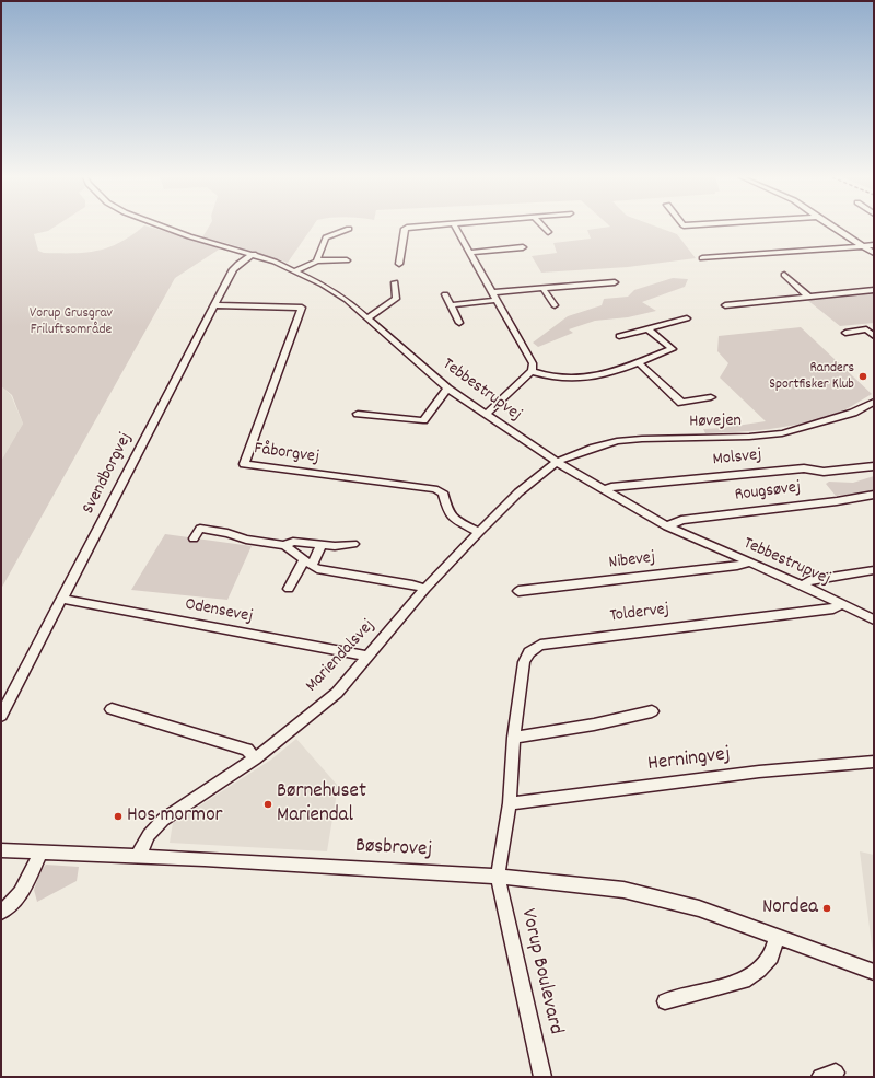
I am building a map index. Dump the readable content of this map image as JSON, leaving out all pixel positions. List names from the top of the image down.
{
  "streets": {
    "street": [
      "Tebbestrupvej",
      "Høvejen",
      "Fåborgvej",
      "Molsvej",
      "Svendborgvej",
      "Rougsøvej",
      "Nibevej",
      "Odensevej",
      "Toldervej",
      "Mariendalsvej",
      "Herningvej",
      "Bøsbrovej",
      "Vorup Boulevard"
    ]
  },
  "crossings": [
    ["Tebbestrupvej", "Høvejen"],
    ["Tebbestrupvej", "Molsvej"],
    ["Tebbestrupvej", "Svendborgvej"],
    ["Tebbestrupvej", "Rougsøvej"],
    ["Tebbestrupvej", "Nibevej"],
    ["Tebbestrupvej", "Toldervej"],
    ["Tebbestrupvej", "Mariendalsvej"],
    ["Høvejen", "Mariendalsvej"],
    ["Fåborgvej", "Svendborgvej"],
    ["Fåborgvej", "Mariendalsvej"],
    ["Svendborgvej", "Odensevej"],
    ["Odensevej", "Mariendalsvej"],
    ["Toldervej", "Herningvej"],
    ["Toldervej", "Bøsbrovej"],
    ["Toldervej", "Vorup Boulevard"],
    ["Mariendalsvej", "Bøsbrovej"],
    ["Bøsbrovej", "Vorup Boulevard"]
  ],
  "parks": ["Vorup Grusgrav Friluftsområde"],
  "places": [
    "Randers Sportfisker Klub",
    "Børnehuset Mariendal",
    "Hos mormor",
    "Nordea"
  ]
}
